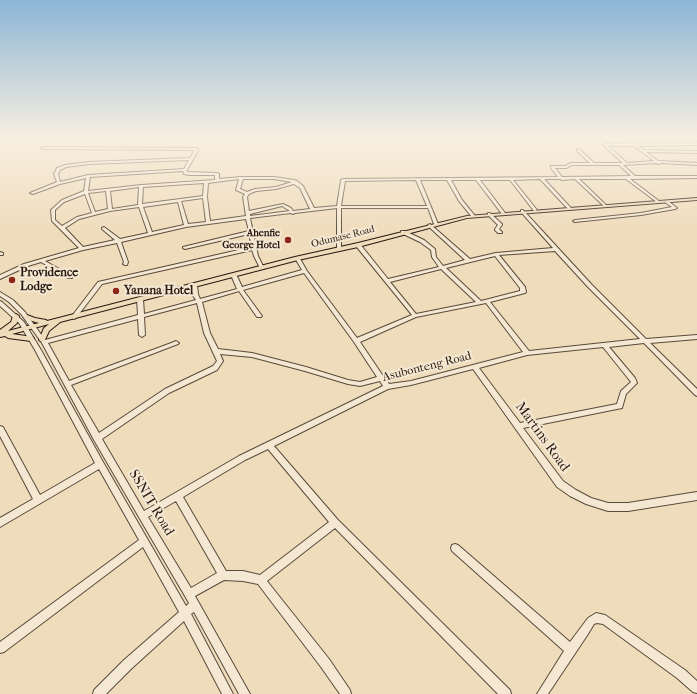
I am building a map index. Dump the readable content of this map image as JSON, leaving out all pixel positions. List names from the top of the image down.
{
  "streets": {
    "main road": ["Odumase Road"],
    "street": ["Asubonteng Road", "Martins Road", "SSNIT Road"]
  },
  "crossings": [
    ["Odumase Road", "SSNIT Road"],
    ["Asubonteng Road", "Martins Road"],
    ["Asubonteng Road", "SSNIT Road"]
  ],
  "places": ["Ahenfie George Hotel", "Providence Lodge", "Yanana Hotel"]
}
